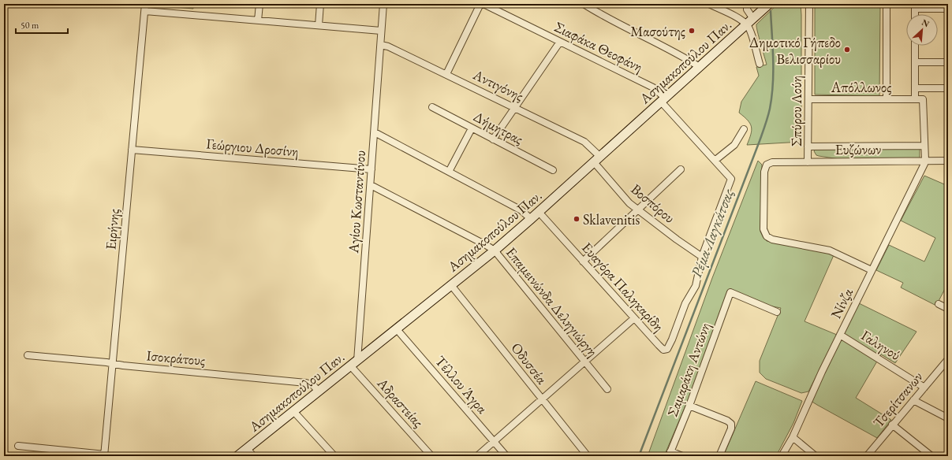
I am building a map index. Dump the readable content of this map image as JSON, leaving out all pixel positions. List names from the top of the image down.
{
  "streets": {
    "street": [
      "Σιαφάκα Θεοφάνη",
      "Ασημακοπούλου Παν.",
      "Αντιγόνης",
      "Απόλλωνος",
      "Σπύρου Λούη",
      "Δήμητρας",
      "Γεώργιου Δροσίνη",
      "Ευζώνων",
      "Αγίου Κωσταντίνου",
      "Βοσπόρου",
      "Ειρήνης",
      "Ευαγόρα Παληκαρίδη",
      "Επαμεινώνδα Δεληγιώργη",
      "Νίνζα",
      "Γαληνού",
      "Ισοκράτους",
      "Οδυσσέα",
      "Σαμαράκη Αντώνη",
      "Τέλλου Άγρα",
      "Τσερίτσανων",
      "Αδραστείας"
    ]
  },
  "crossings": [
    ["Σιαφάκα Θεοφάνη", "Ασημακοπούλου Παν."],
    ["Σιαφάκα Θεοφάνη", "Βοσπόρου"],
    ["Σιαφάκα Θεοφάνη", "Ευαγόρα Παληκαρίδη"],
    ["Ασημακοπούλου Παν.", "Αντιγόνης"],
    ["Ασημακοπούλου Παν.", "Αγίου Κωσταντίνου"],
    ["Ασημακοπούλου Παν.", "Βοσπόρου"],
    ["Ασημακοπούλου Παν.", "Ευαγόρα Παληκαρίδη"],
    ["Ασημακοπούλου Παν.", "Επαμεινώνδα Δεληγιώργη"],
    ["Ασημακοπούλου Παν.", "Ισοκράτους"],
    ["Ασημακοπούλου Παν.", "Οδυσσέα"],
    ["Ασημακοπούλου Παν.", "Τέλλου Άγρα"],
    ["Ασημακοπούλου Παν.", "Αδραστείας"],
    ["Αντιγόνης", "Αγίου Κωσταντίνου"],
    ["Αντιγόνης", "Βοσπόρου"],
    ["Απόλλωνος", "Σπύρου Λούη"],
    ["Σπύρου Λούη", "Ευζώνων"],
    ["Γεώργιου Δροσίνη", "Αγίου Κωσταντίνου"],
    ["Γεώργιου Δροσίνη", "Ειρήνης"],
    ["Ευζώνων", "Νίνζα"],
    ["Αγίου Κωσταντίνου", "Επαμεινώνδα Δεληγιώργη"],
    ["Αγίου Κωσταντίνου", "Αδραστείας"],
    ["Βοσπόρου", "Ευαγόρα Παληκαρίδη"],
    ["Ειρήνης", "Ισοκράτους"],
    ["Νίνζα", "Γαληνού"],
    ["Γαληνού", "Τσερίτσανων"]
  ],
  "water": ["Ρέμα Λαγκάτσας"],
  "places": ["Μασούτης", "Δημοτικό Γήπεδο Βελισσαρίου", "Sklavenitis"],
  "scale_bar": "50 m",
  "north": "top right"
}
